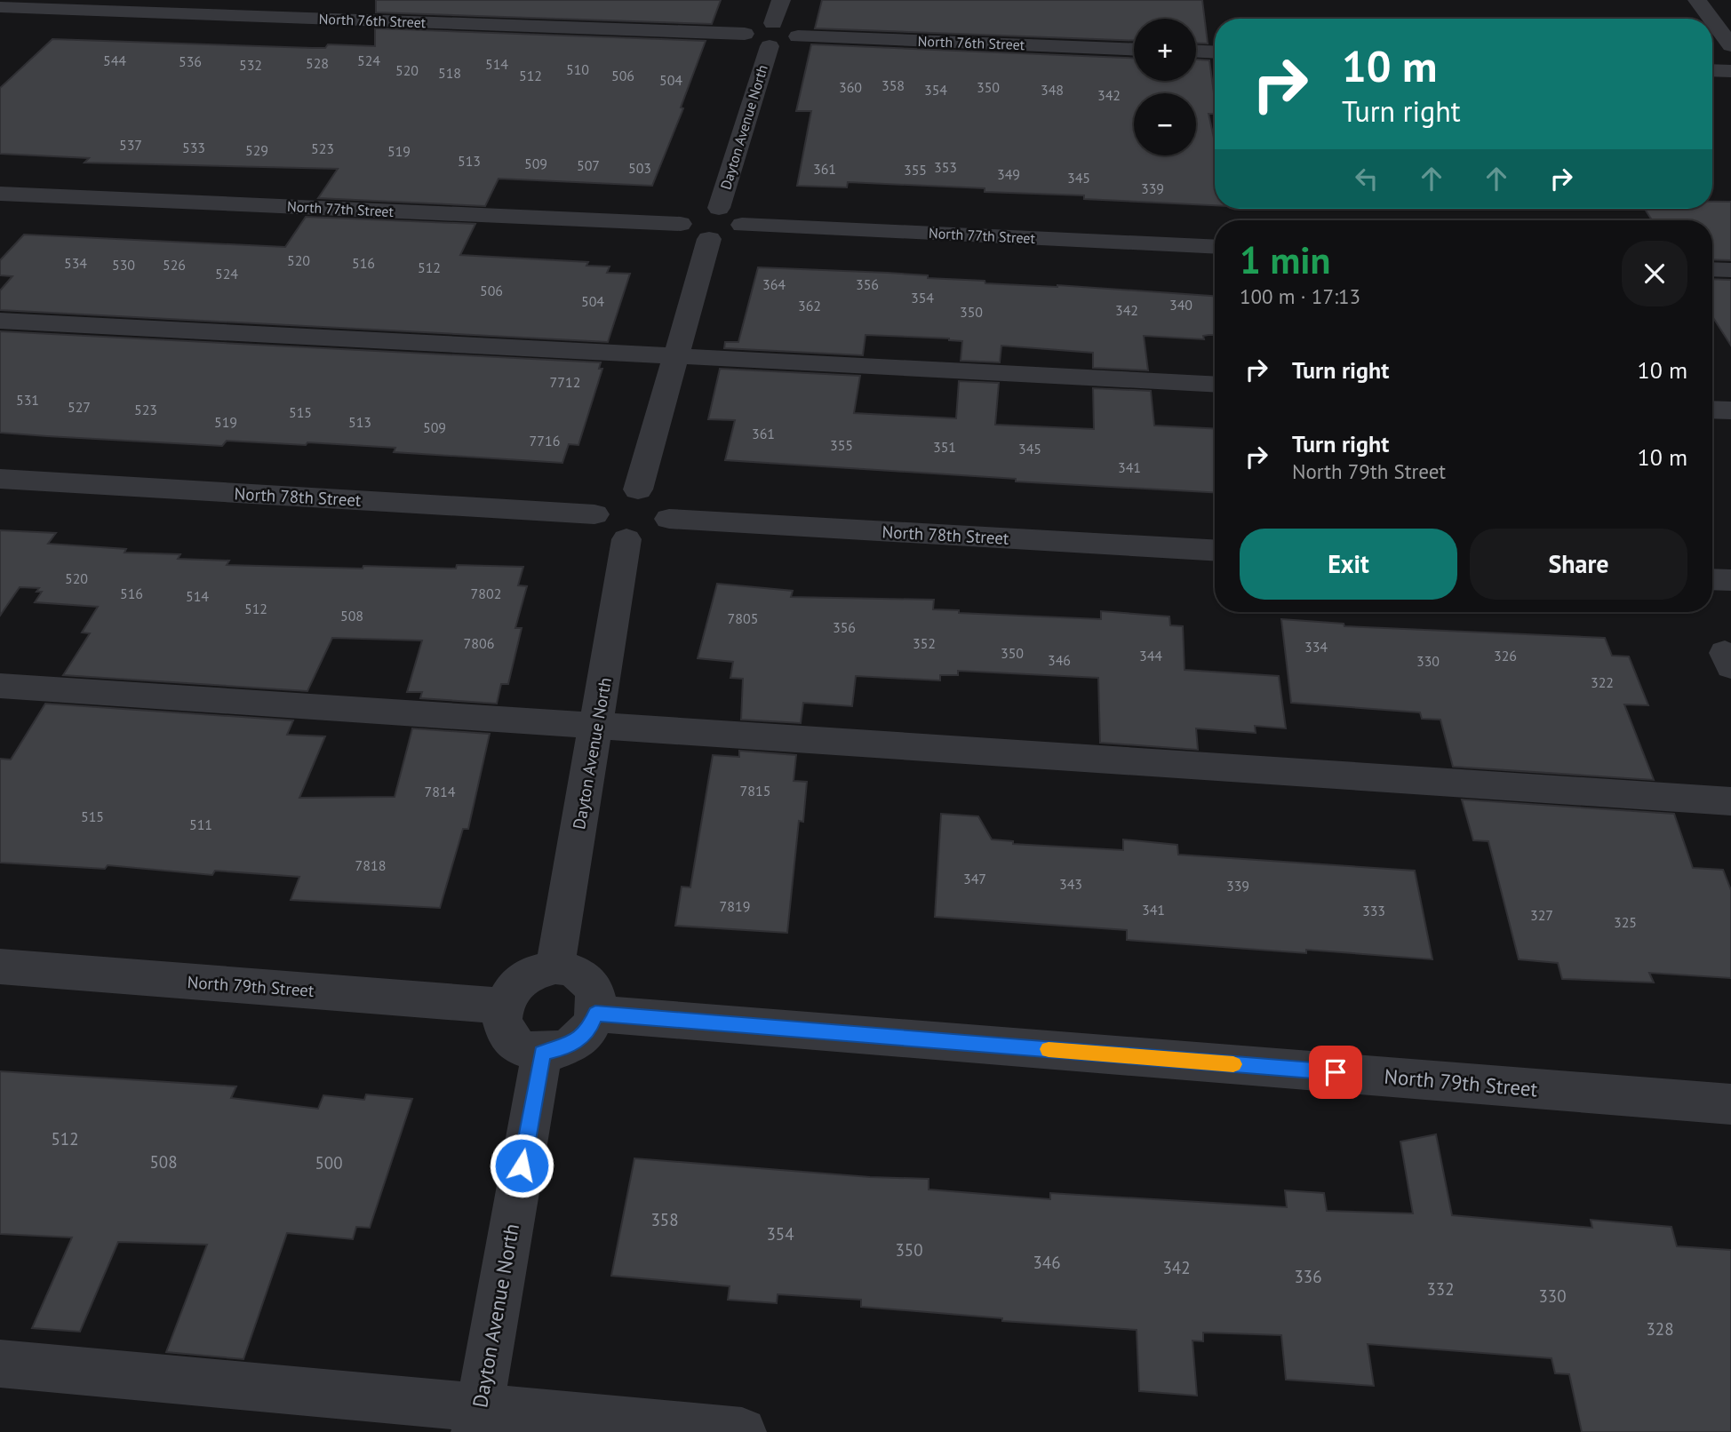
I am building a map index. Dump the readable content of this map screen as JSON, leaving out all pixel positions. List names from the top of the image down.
{
  "streets": {
    "street": [
      "North 76th Street",
      "Dayton Avenue North",
      "North 77th Street",
      "North 78th Street",
      "North 79th Street"
    ]
  },
  "crossings": [
    ["Dayton Avenue North", "North 78th Street"],
    ["Dayton Avenue North", "North 79th Street"]
  ],
  "house_numbers": [
    "544",
    "524",
    "536",
    "528",
    "514",
    "532",
    "510",
    "520",
    "518",
    "512",
    "506",
    "504",
    "358",
    "360",
    "350",
    "354",
    "348",
    "342",
    "537",
    "533",
    "523",
    "529",
    "519",
    "513",
    "509",
    "507",
    "353",
    "503",
    "361",
    "355",
    "349",
    "345",
    "339",
    "520",
    "534",
    "516",
    "530",
    "526",
    "512",
    "524",
    "364",
    "356",
    "506",
    "354",
    "504",
    "340",
    "362",
    "342",
    "350",
    "7712",
    "531",
    "527",
    "523",
    "515",
    "519",
    "513",
    "509",
    "361",
    "7716",
    "355",
    "351",
    "345",
    "341",
    "520",
    "516",
    "7802",
    "514",
    "512",
    "508",
    "7805",
    "356",
    "7806",
    "352",
    "334",
    "350",
    "344",
    "326",
    "346",
    "330",
    "322",
    "7815",
    "7814",
    "515",
    "511",
    "7818",
    "347",
    "343",
    "339",
    "7819",
    "341",
    "333",
    "327",
    "325",
    "512",
    "508",
    "500",
    "358",
    "354",
    "350",
    "346",
    "342",
    "336",
    "332",
    "330",
    "328"
  ],
  "page": {
    "map_buttons": ["+", "−"],
    "turn": ["10 m", "Turn right"],
    "heading": ["1 min", "100 m · 17:13"],
    "list": [
      {
        "name": "Turn right",
        "value": "10 m"
      },
      {
        "name": "Turn right",
        "note": "North 79th Street",
        "value": "10 m"
      }
    ],
    "buttons": ["Exit", "Share"]
  }
}
